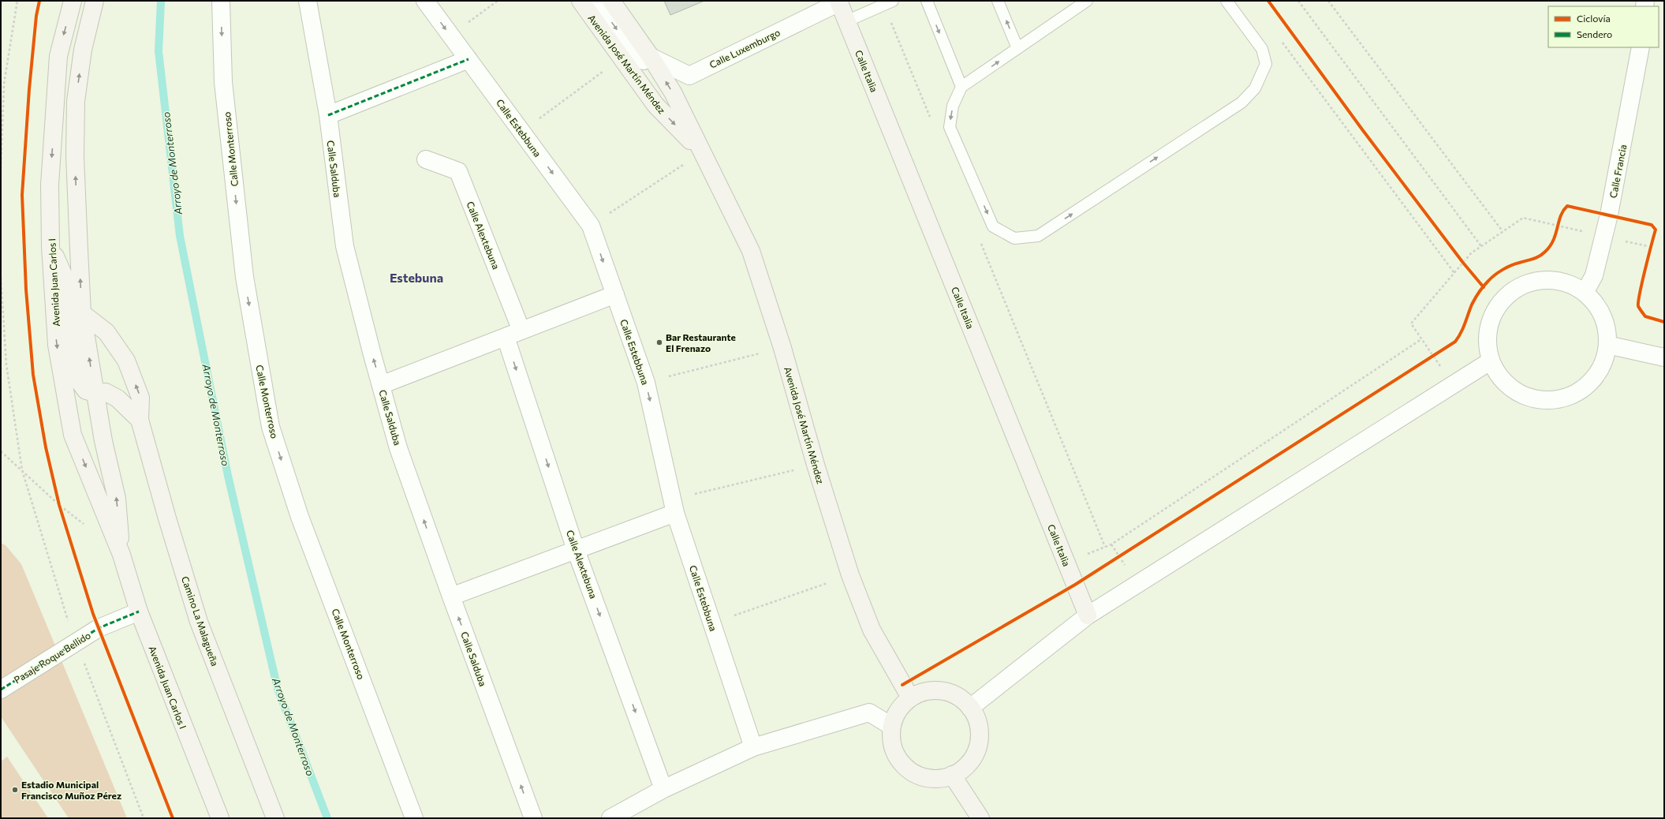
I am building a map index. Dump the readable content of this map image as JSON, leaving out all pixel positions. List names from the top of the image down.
{
  "streets": {
    "street": [
      "Calle Luxemburgo",
      "Avenida José Martín Méndez",
      "Calle Italia",
      "Calle Estebbuna",
      "Calle Monterroso",
      "Calle Salduba",
      "Calle Francia",
      "Calle Alextebuna",
      "Avenida Juan Carlos I",
      "Camino La Malagueña",
      "Pasaje Roque Bellido"
    ]
  },
  "crossings": [
    ["Calle Luxemburgo", "Avenida José Martín Méndez"],
    ["Calle Luxemburgo", "Calle Italia"],
    ["Avenida Juan Carlos I", "Pasaje Roque Bellido"]
  ],
  "one_way": [
    "Calle Estebbuna",
    "Calle Monterroso",
    "Calle Salduba",
    "Calle Alextebuna"
  ],
  "districts": ["Estebuna"],
  "water": ["Arroyo de Monterroso"],
  "places": ["Bar Restaurante El Frenazo", "Estadio Municipal Francisco Muñoz Pérez"],
  "legend": ["Ciclovía", "Sendero"]
}
